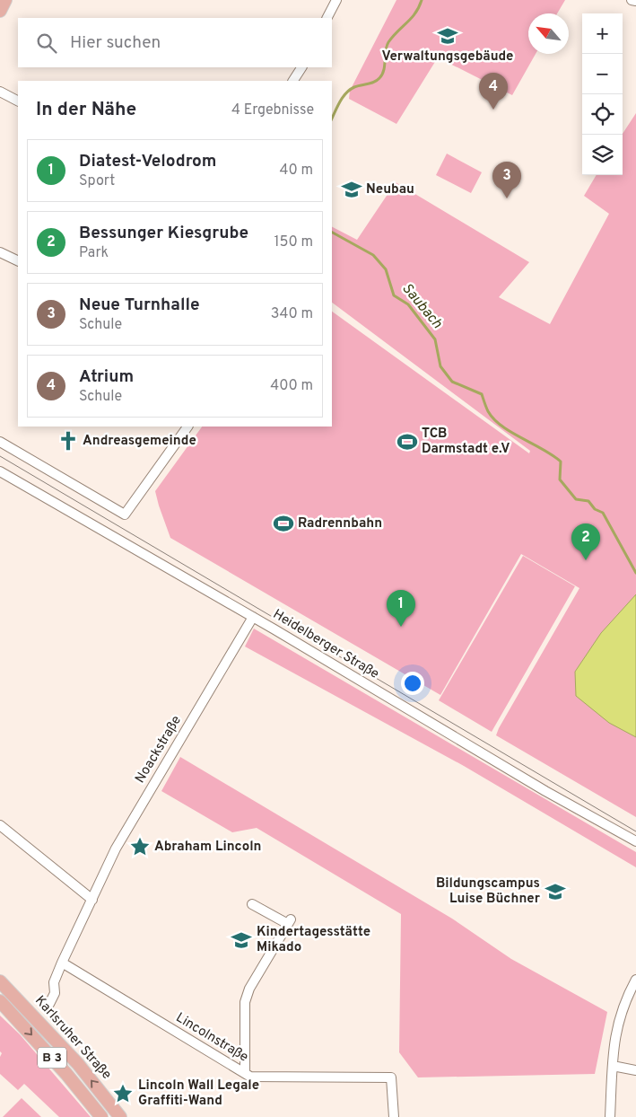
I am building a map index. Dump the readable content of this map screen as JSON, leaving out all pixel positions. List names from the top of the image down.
{
  "streets": {
    "main road": ["Karlsruher Straße", "B 3"],
    "street": ["Heidelberger Straße", "Noackstraße", "Lincolnstraße"]
  },
  "crossings": [
    ["Heidelberger Straße", "Noackstraße"],
    ["Noackstraße", "Lincolnstraße"]
  ],
  "water": ["Saubach"],
  "places": {
    "school or university": [
      "Verwaltungsgebäude",
      "Neubau",
      "Bildungscampus Luise Büchner",
      "Kindertagesstätte Mikado"
    ],
    "church": ["Andreasgemeinde"],
    "sports": ["TCB Darmstadt e.V", "Radrennbahn"],
    "place": ["Abraham Lincoln", "Lincoln Wall Legale Graffiti-Wand"]
  },
  "north": "top left",
  "page": {
    "map_buttons": ["+", "−"],
    "search": "Hier suchen",
    "pins": [
      "4",
      "3",
      "2",
      "1"
    ],
    "heading": ["In der Nähe", "4 Ergebnisse"],
    "list": [
      {
        "mark": "1",
        "name": "Diatest-Velodrom",
        "note": "Sport",
        "value": "40 m"
      },
      {
        "mark": "2",
        "name": "Bessunger Kiesgrube",
        "note": "Park",
        "value": "150 m"
      },
      {
        "mark": "3",
        "name": "Neue Turnhalle",
        "note": "Schule",
        "value": "340 m"
      },
      {
        "mark": "4",
        "name": "Atrium",
        "note": "Schule",
        "value": "400 m"
      }
    ]
  }
}
